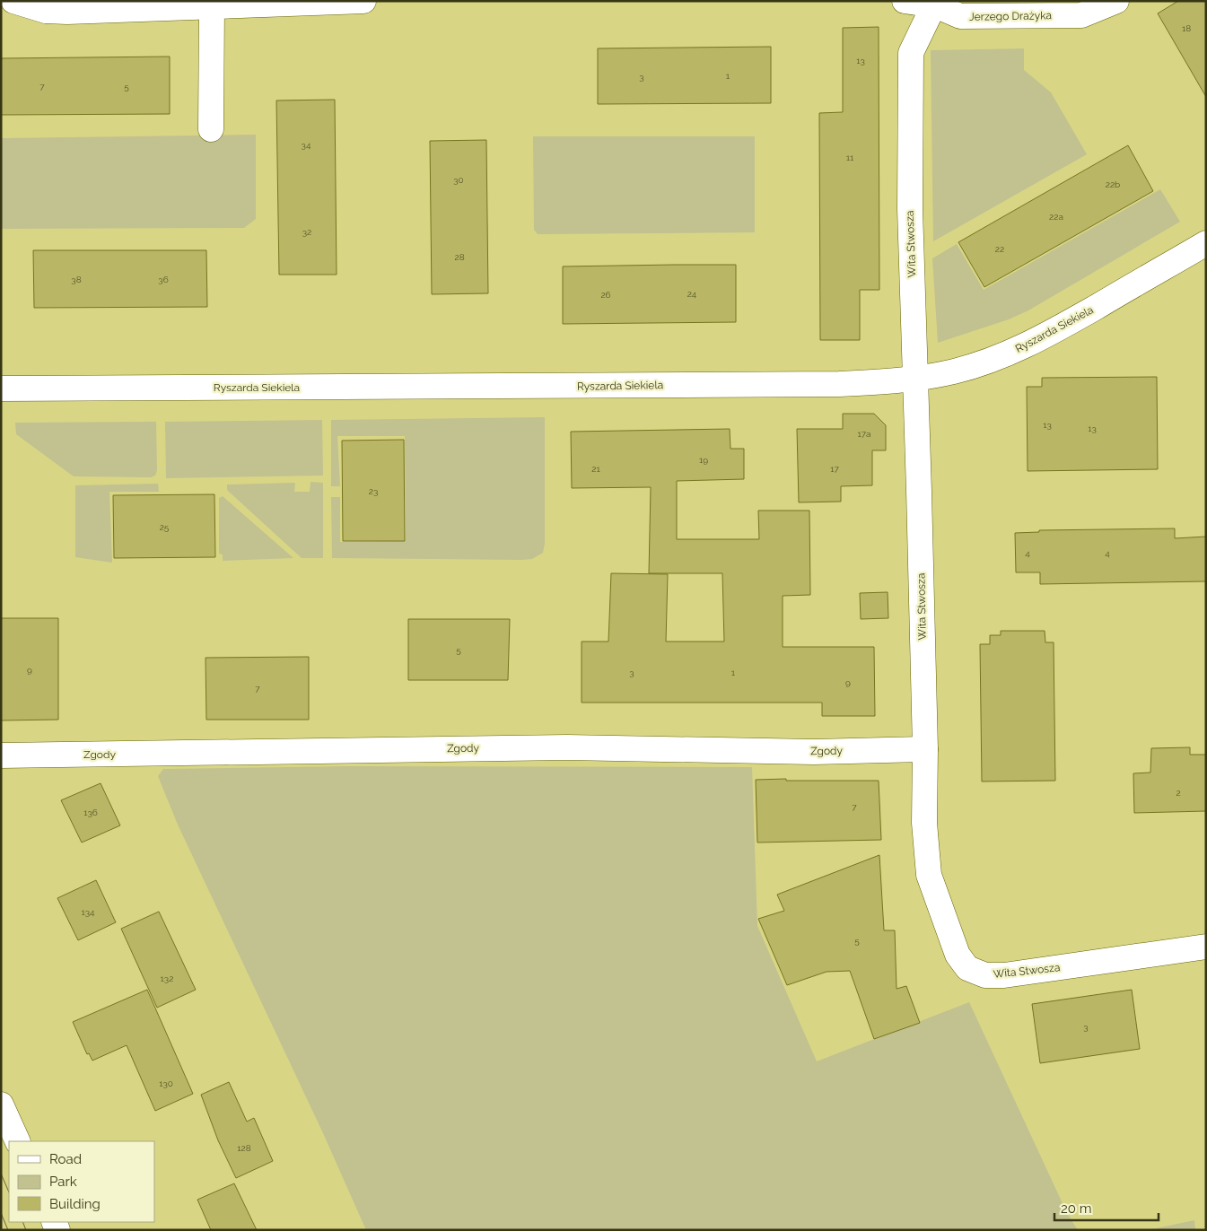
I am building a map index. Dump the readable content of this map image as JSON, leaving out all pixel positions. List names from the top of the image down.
{
  "streets": {
    "street": [
      "Jerzego Drażyka",
      "Wita Stwosza",
      "Ryszarda Siekiela",
      "Zgody"
    ]
  },
  "crossings": [
    ["Jerzego Drażyka", "Wita Stwosza"],
    ["Wita Stwosza", "Ryszarda Siekiela"],
    ["Wita Stwosza", "Zgody"]
  ],
  "house_numbers": [
    "18",
    "13",
    "1",
    "3",
    "7",
    "5",
    "34",
    "11",
    "30",
    "22b",
    "22a",
    "32",
    "22",
    "28",
    "38",
    "36",
    "24",
    "26",
    "13",
    "13",
    "17a",
    "19",
    "21",
    "17",
    "23",
    "25",
    "4",
    "4",
    "5",
    "9",
    "3",
    "1",
    "9",
    "7",
    "2",
    "7",
    "136",
    "134",
    "5",
    "132",
    "3",
    "130",
    "128"
  ],
  "legend": ["Road", "Park", "Building"],
  "scale_bar": "20 m"
}
